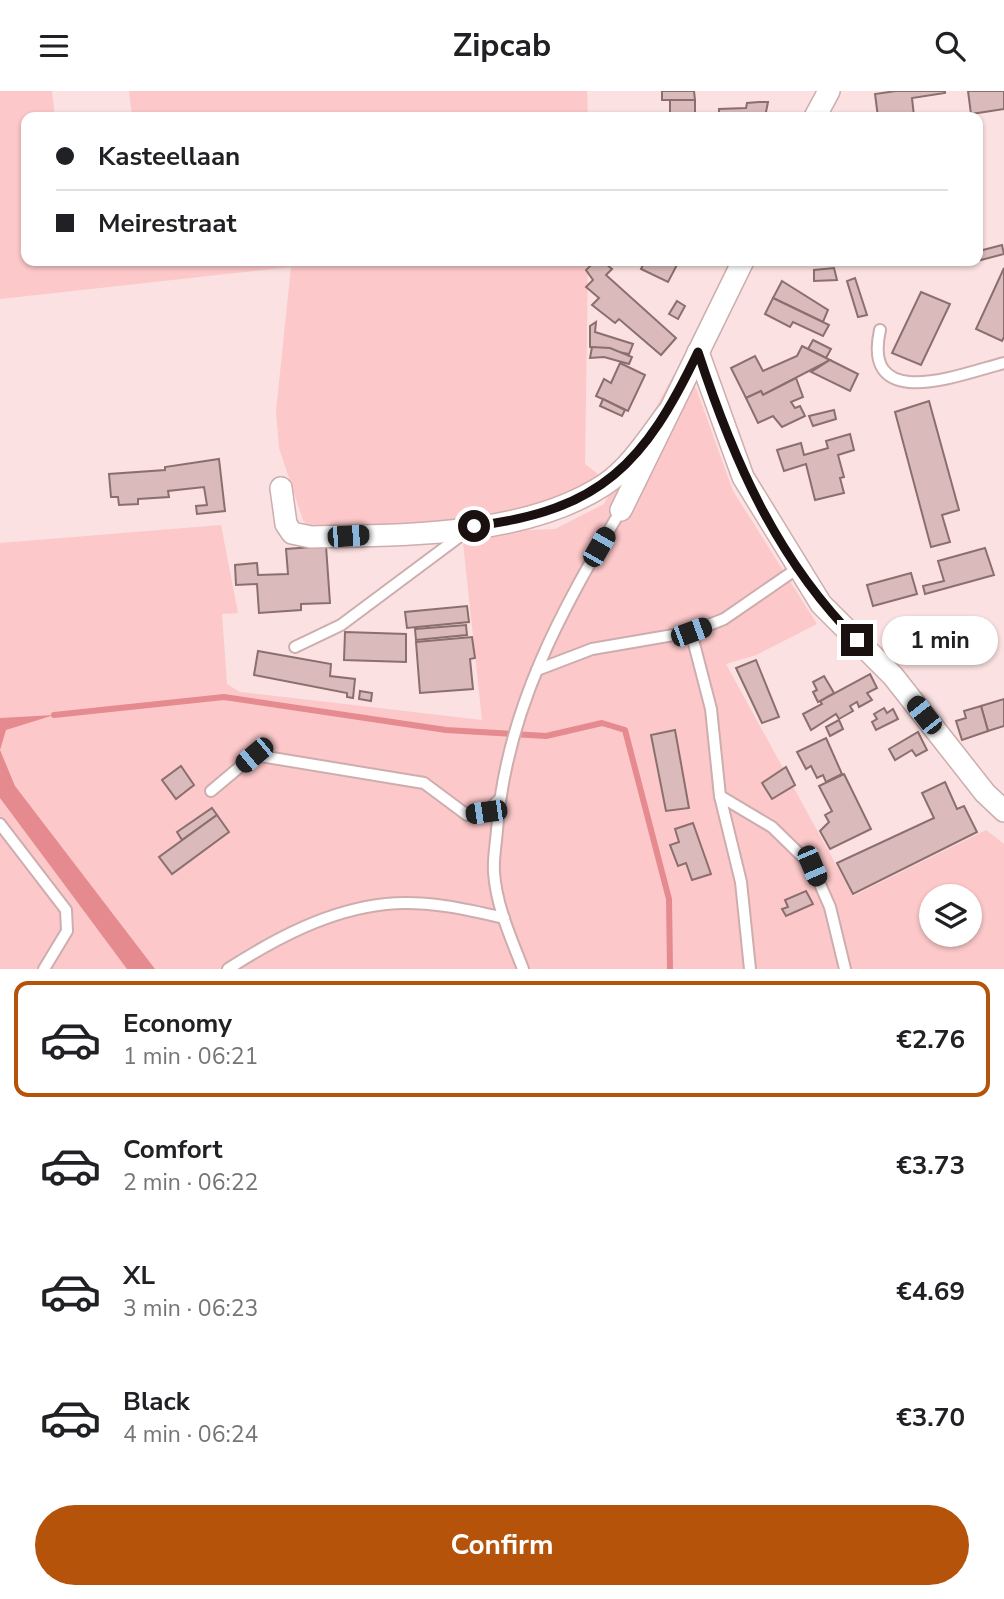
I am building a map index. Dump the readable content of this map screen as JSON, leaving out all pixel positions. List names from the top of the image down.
{
  "page": {
    "header": "Zipcab",
    "banner": ["Kasteellaan", "Meirestraat"],
    "bubble": "1 min",
    "list": [
      {
        "name": "Economy",
        "note": "1 min · 06:21",
        "value": "€2.76"
      },
      {
        "name": "Comfort",
        "note": "2 min · 06:22",
        "value": "€3.73"
      },
      {
        "name": "XL",
        "note": "3 min · 06:23",
        "value": "€4.69"
      },
      {
        "name": "Black",
        "note": "4 min · 06:24",
        "value": "€3.70"
      }
    ],
    "buttons": "Confirm"
  }
}
